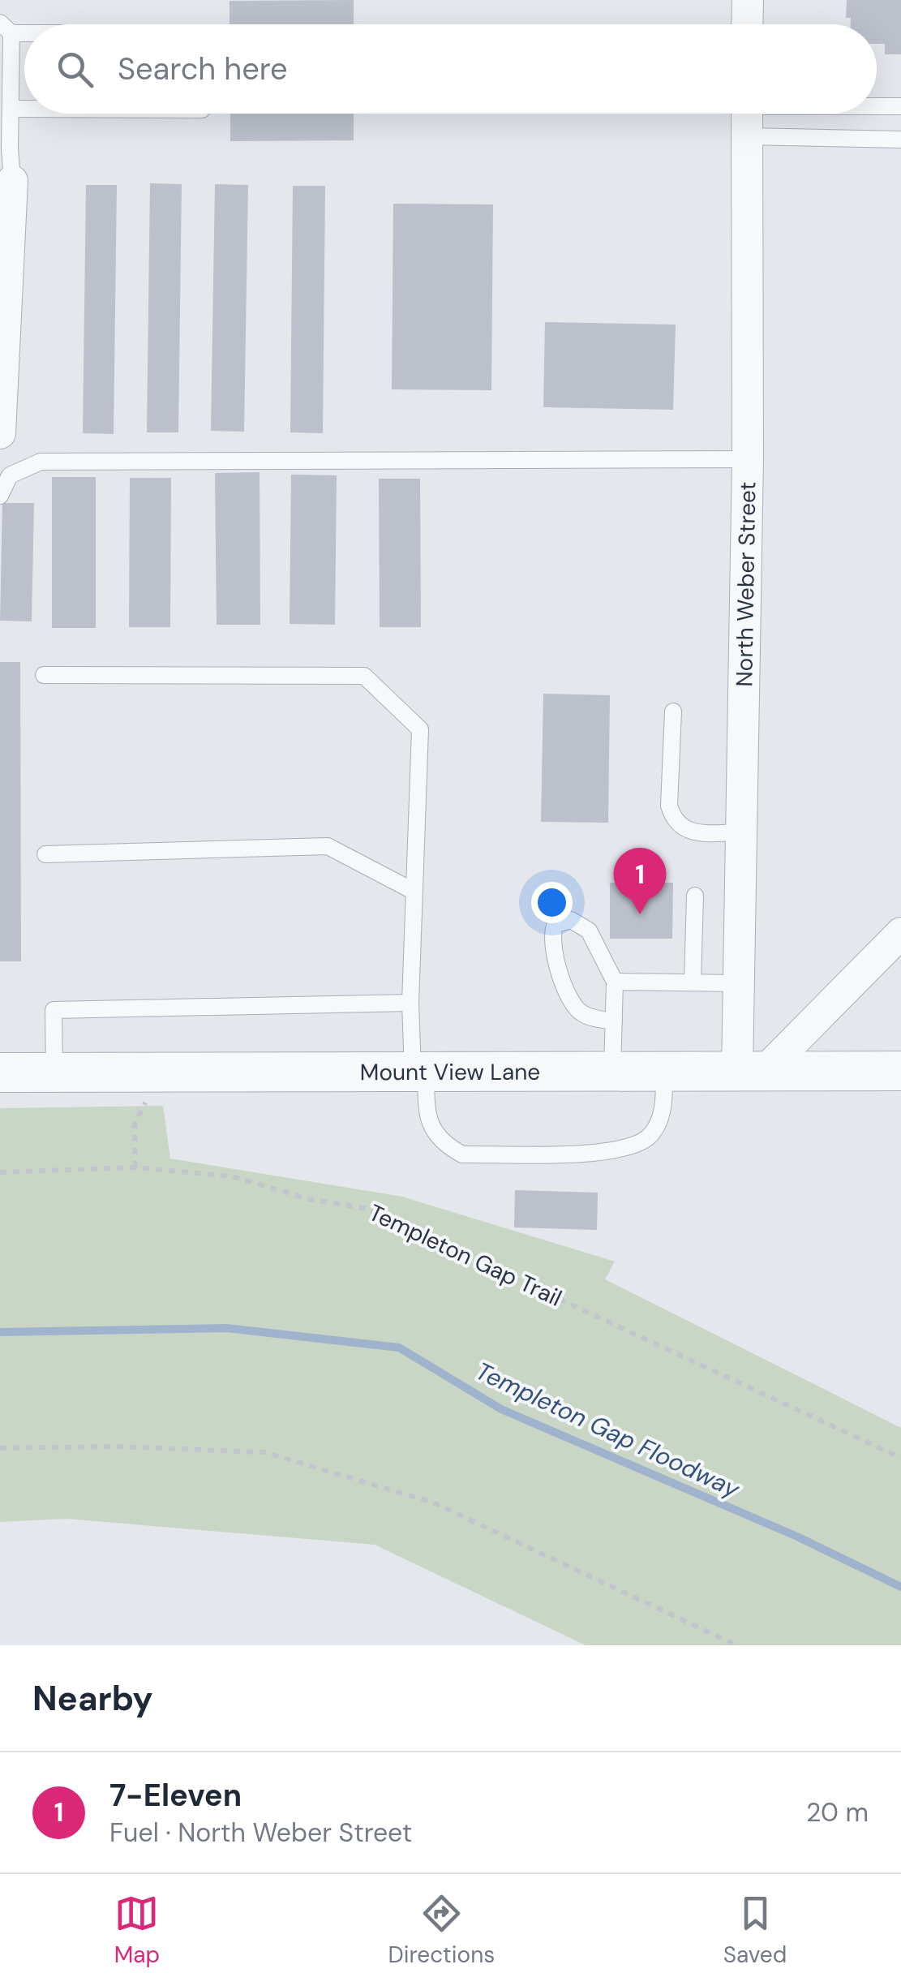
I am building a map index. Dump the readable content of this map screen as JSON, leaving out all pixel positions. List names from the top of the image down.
{
  "streets": {
    "street": ["North Weber Street", "Mount View Lane"],
    "path": ["Templeton Gap Trail"]
  },
  "crossings": [
    ["North Weber Street", "Mount View Lane"]
  ],
  "water": ["Templeton Gap Floodway"],
  "page": {
    "search": "Search here",
    "pins": "1",
    "heading": "Nearby",
    "list": [
      {
        "mark": "1",
        "name": "7-Eleven",
        "note": "Fuel · North Weber Street",
        "value": "20 m"
      }
    ],
    "nav": ["Map", "Directions", "Saved"]
  }
}
